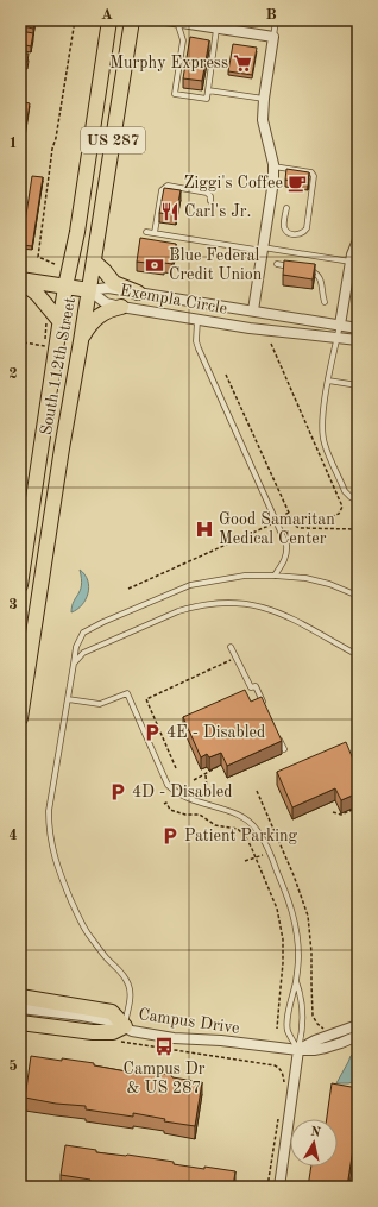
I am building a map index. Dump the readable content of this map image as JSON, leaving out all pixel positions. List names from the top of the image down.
{
  "streets": {
    "main road": ["US 287", "South 112th Street"],
    "street": ["Exempla Circle", "Campus Drive"]
  },
  "crossings": [
    ["Exempla Circle", "South 112th Street"]
  ],
  "places": {
    "supermarket": ["Murphy Express"],
    "cafe": ["Ziggi's Coffee"],
    "restaurant": ["Carl's Jr."],
    "bank": ["Blue Federal Credit Union"],
    "hospital": ["Good Samaritan Medical Center"],
    "parking": ["4E - Disabled", "4D - Disabled", "Patient Parking"],
    "bus stop": ["Campus Dr & US 287"]
  },
  "north": "top",
  "grid": {
    "columns": ["A", "B"],
    "rows": [
      "1",
      "2",
      "3",
      "4",
      "5"
    ]
  }
}
